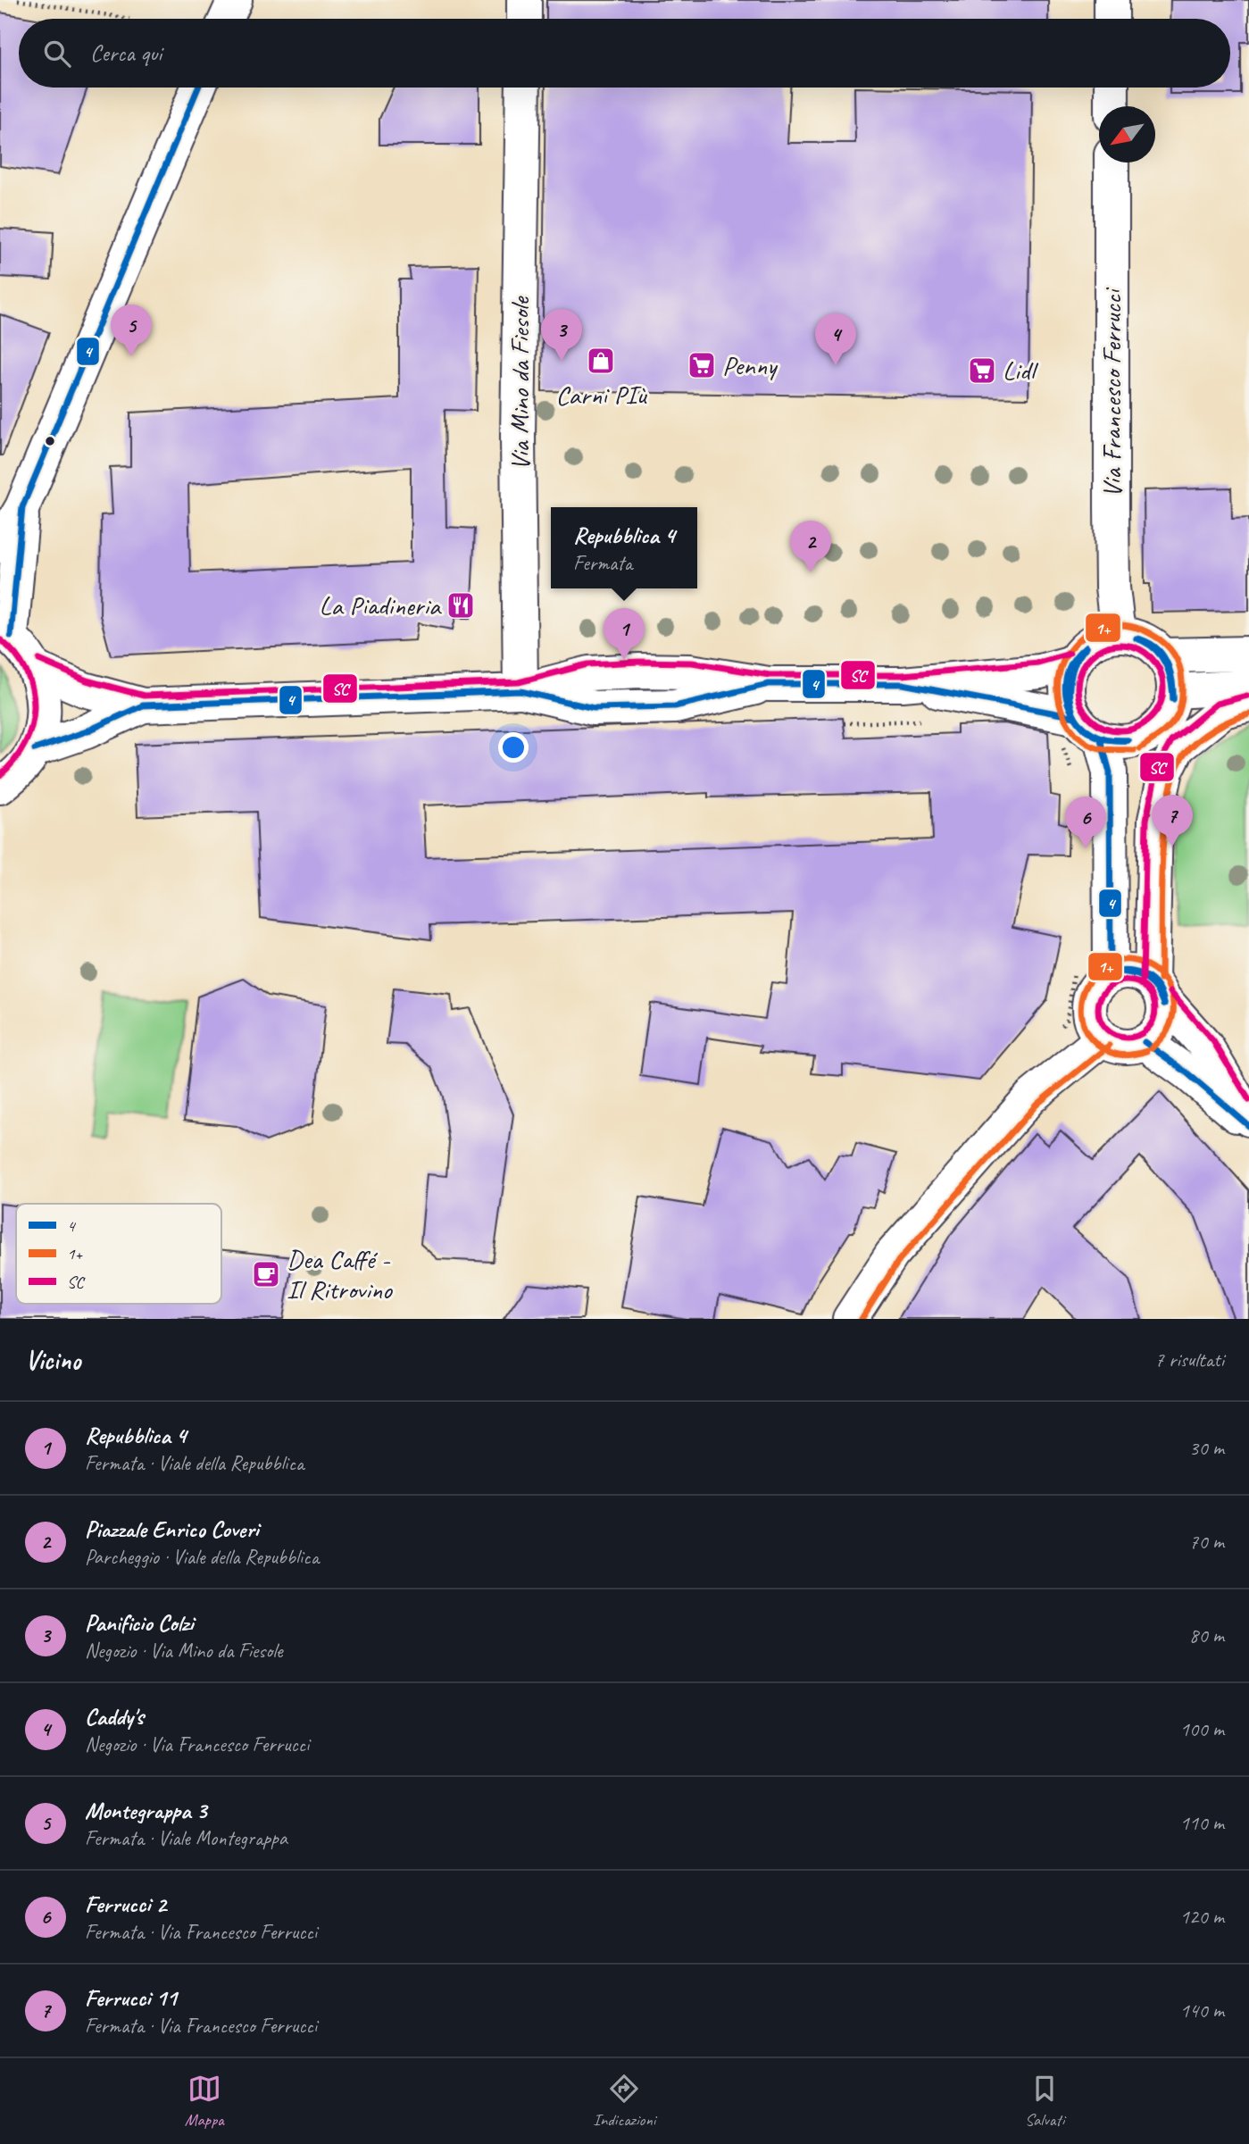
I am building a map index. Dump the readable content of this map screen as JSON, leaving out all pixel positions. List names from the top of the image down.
{
  "streets": {
    "main road": ["Via Mino da Fiesole", "Via Francesco Ferrucci"]
  },
  "places": {
    "shop": ["Carni PIù"],
    "supermarket": ["Penny", "Lidl"],
    "restaurant": ["La Piadineria"],
    "cafe": ["Dea Caffé - Il Ritrovino"]
  },
  "lines": ["transit line 4", "transit line 1+", "transit line SC"],
  "legend": ["4", "1+", "SC"],
  "north": "bottom left",
  "page": {
    "search": "Cerca qui",
    "pins": [
      "5",
      "3",
      "4",
      "2",
      "1",
      "7",
      "6"
    ],
    "popup": ["Repubblica 4", "Fermata"],
    "heading": ["Vicino", "7 risultati"],
    "list": [
      {
        "mark": "1",
        "name": "Repubblica 4",
        "note": "Fermata · Viale della Repubblica",
        "value": "30 m"
      },
      {
        "mark": "2",
        "name": "Piazzale Enrico Coveri",
        "note": "Parcheggio · Viale della Repubblica",
        "value": "70 m"
      },
      {
        "mark": "3",
        "name": "Panificio Colzi",
        "note": "Negozio · Via Mino da Fiesole",
        "value": "80 m"
      },
      {
        "mark": "4",
        "name": "Caddy's",
        "note": "Negozio · Via Francesco Ferrucci",
        "value": "100 m"
      },
      {
        "mark": "5",
        "name": "Montegrappa 3",
        "note": "Fermata · Viale Montegrappa",
        "value": "110 m"
      },
      {
        "mark": "6",
        "name": "Ferrucci 2",
        "note": "Fermata · Via Francesco Ferrucci",
        "value": "120 m"
      },
      {
        "mark": "7",
        "name": "Ferrucci 11",
        "note": "Fermata · Via Francesco Ferrucci",
        "value": "140 m"
      }
    ],
    "nav": ["Mappa", "Indicazioni", "Salvati"]
  }
}
